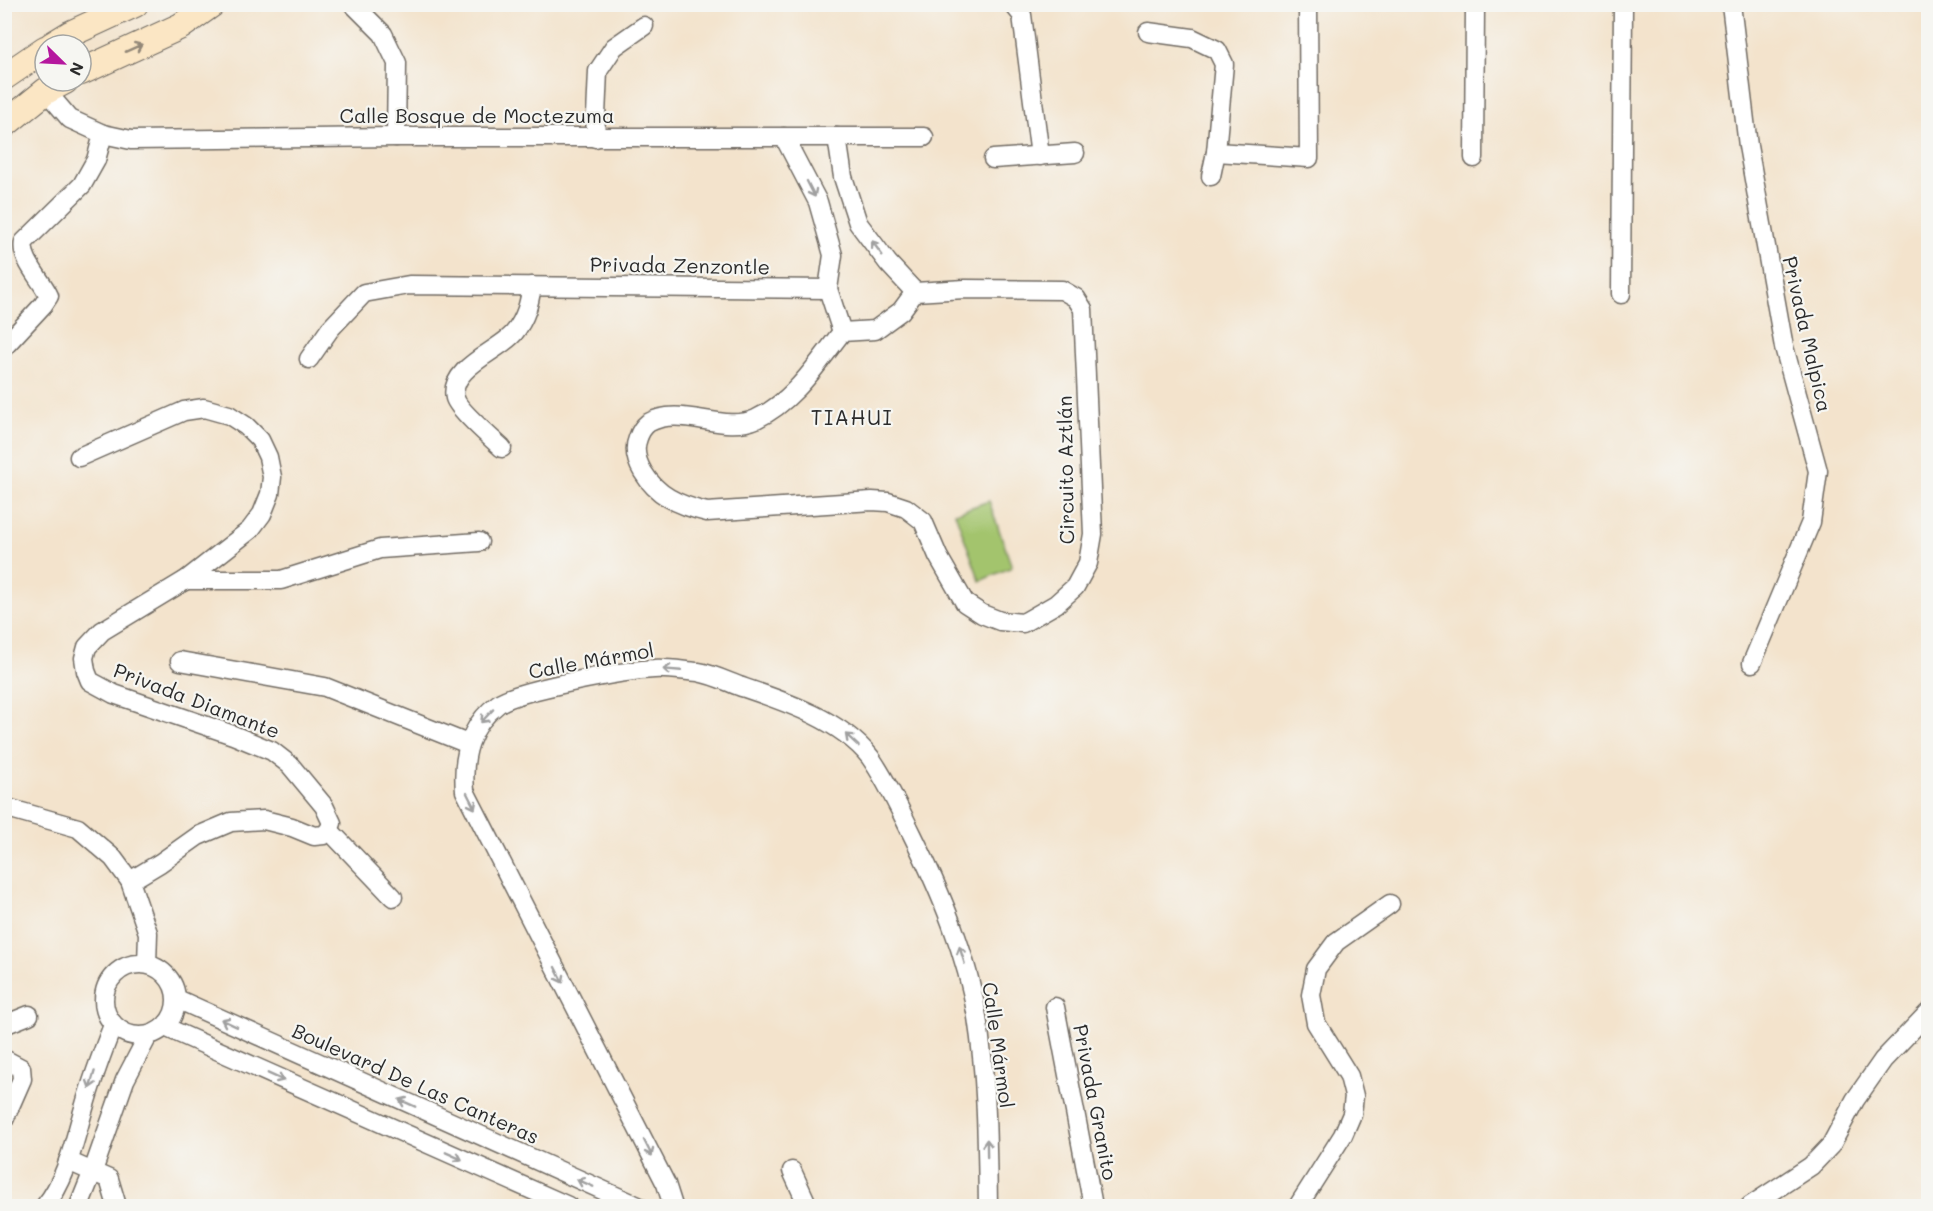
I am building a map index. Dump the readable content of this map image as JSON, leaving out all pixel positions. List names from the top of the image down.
{
  "streets": {
    "street": [
      "Calle Bosque de Moctezuma",
      "Privada Zenzontle",
      "Privada Malpica",
      "Circuito Aztlán",
      "Calle Mármol",
      "Privada Diamante",
      "Boulevard De Las Canteras",
      "Privada Granito"
    ]
  },
  "districts": ["TIAHUI"],
  "north": "bottom right"
}
